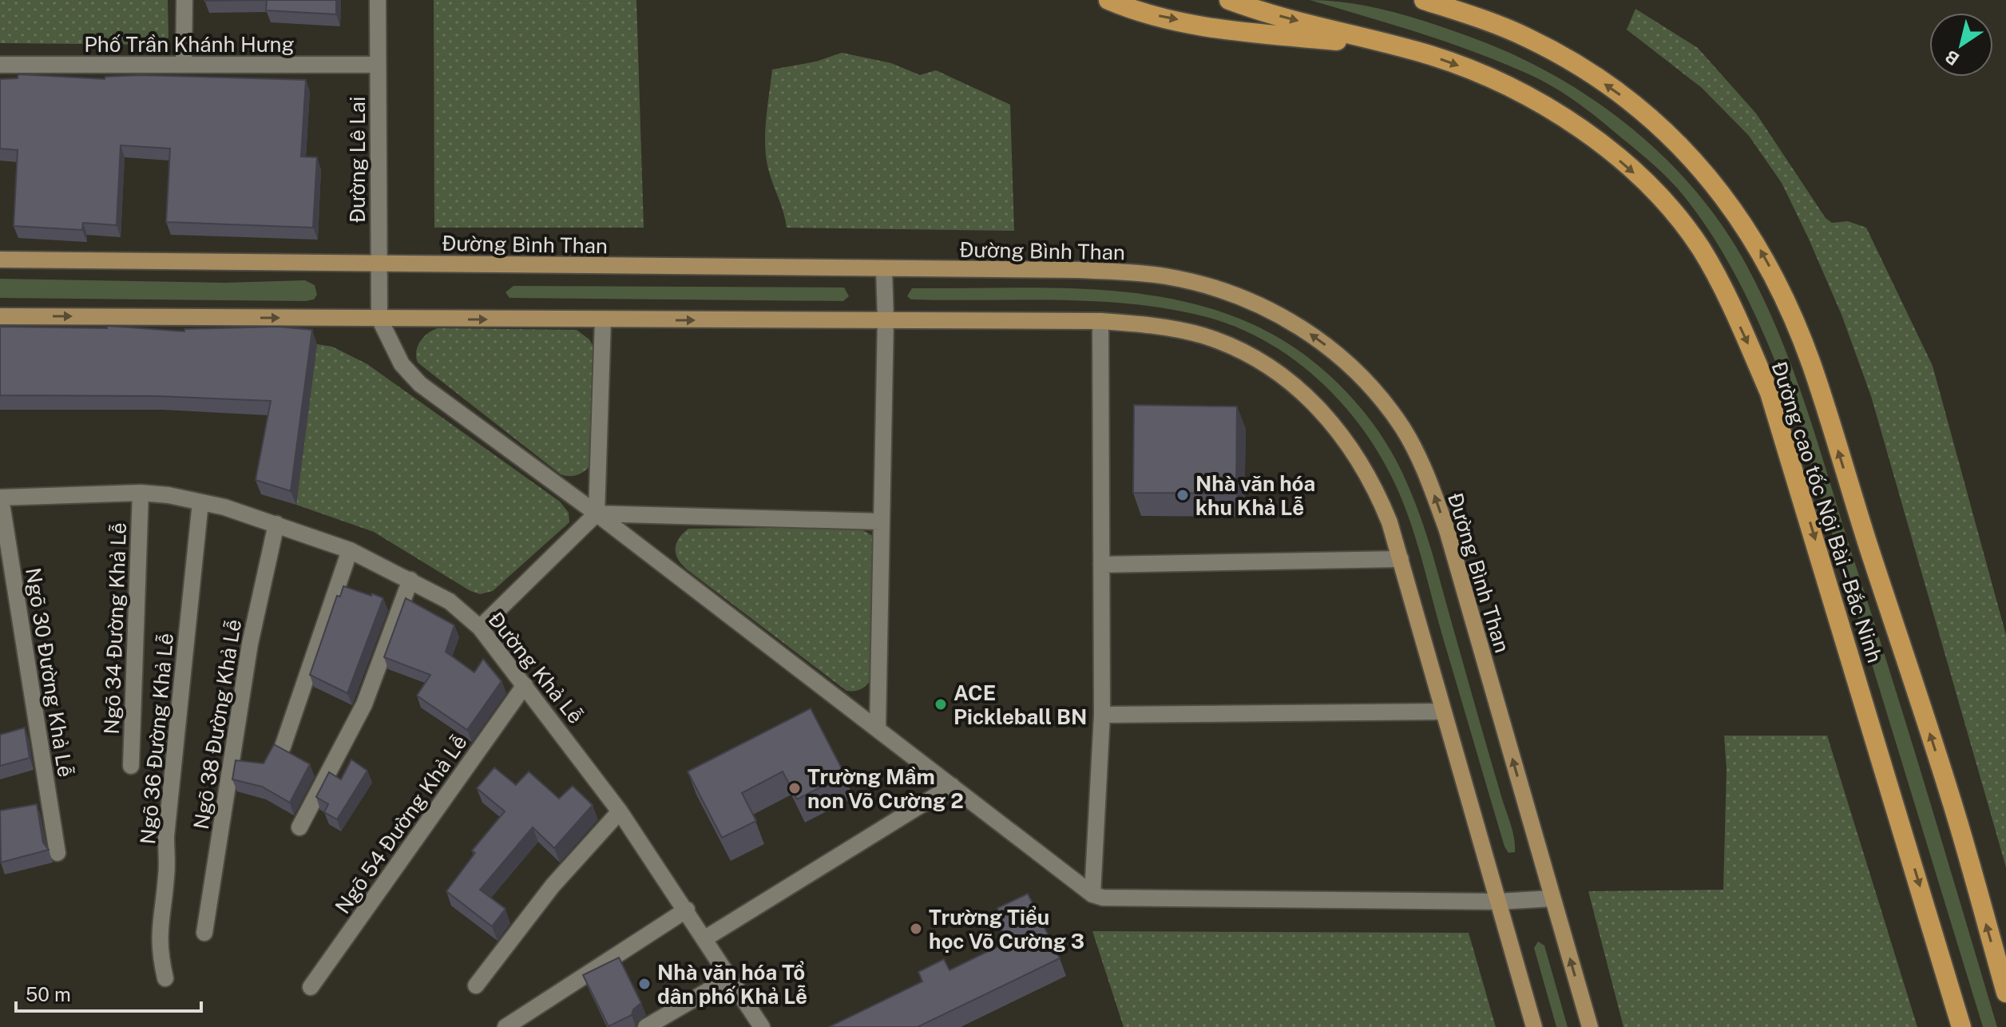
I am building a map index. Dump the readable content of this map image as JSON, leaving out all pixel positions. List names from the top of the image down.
{
  "streets": {
    "highway": ["Đường cao tốc Nội Bài – Bắc Ninh"],
    "main road": ["Đường Bình Than"],
    "street": [
      "Phố Trần Khánh Hưng",
      "Đường Lê Lai",
      "Ngõ 34 Đường Khả Lễ",
      "Đường Khả Lễ",
      "Ngõ 30 Đường Khả Lễ",
      "Ngõ 38 Đường Khả Lễ",
      "Ngõ 36 Đường Khả Lễ",
      "Ngõ 54 Đường Khả Lễ"
    ]
  },
  "crossings": [
    ["Phố Trần Khánh Hưng", "Đường Lê Lai"],
    ["Đường Lê Lai", "Đường Bình Than"],
    ["Ngõ 34 Đường Khả Lễ", "Đường Khả Lễ"],
    ["Đường Khả Lễ", "Ngõ 30 Đường Khả Lễ"],
    ["Đường Khả Lễ", "Ngõ 38 Đường Khả Lễ"],
    ["Đường Khả Lễ", "Ngõ 36 Đường Khả Lễ"],
    ["Đường Khả Lễ", "Ngõ 54 Đường Khả Lễ"]
  ],
  "places": [
    "Nhà văn hóa khu Khả Lễ",
    "ACE Pickleball BN",
    "Trường Mầm non Võ Cường 2",
    "Trường Tiểu học Võ Cường 3",
    "Nhà văn hóa Tổ dân phố Khả Lễ"
  ],
  "scale_bar": "50 m",
  "north": "bottom left"
}
